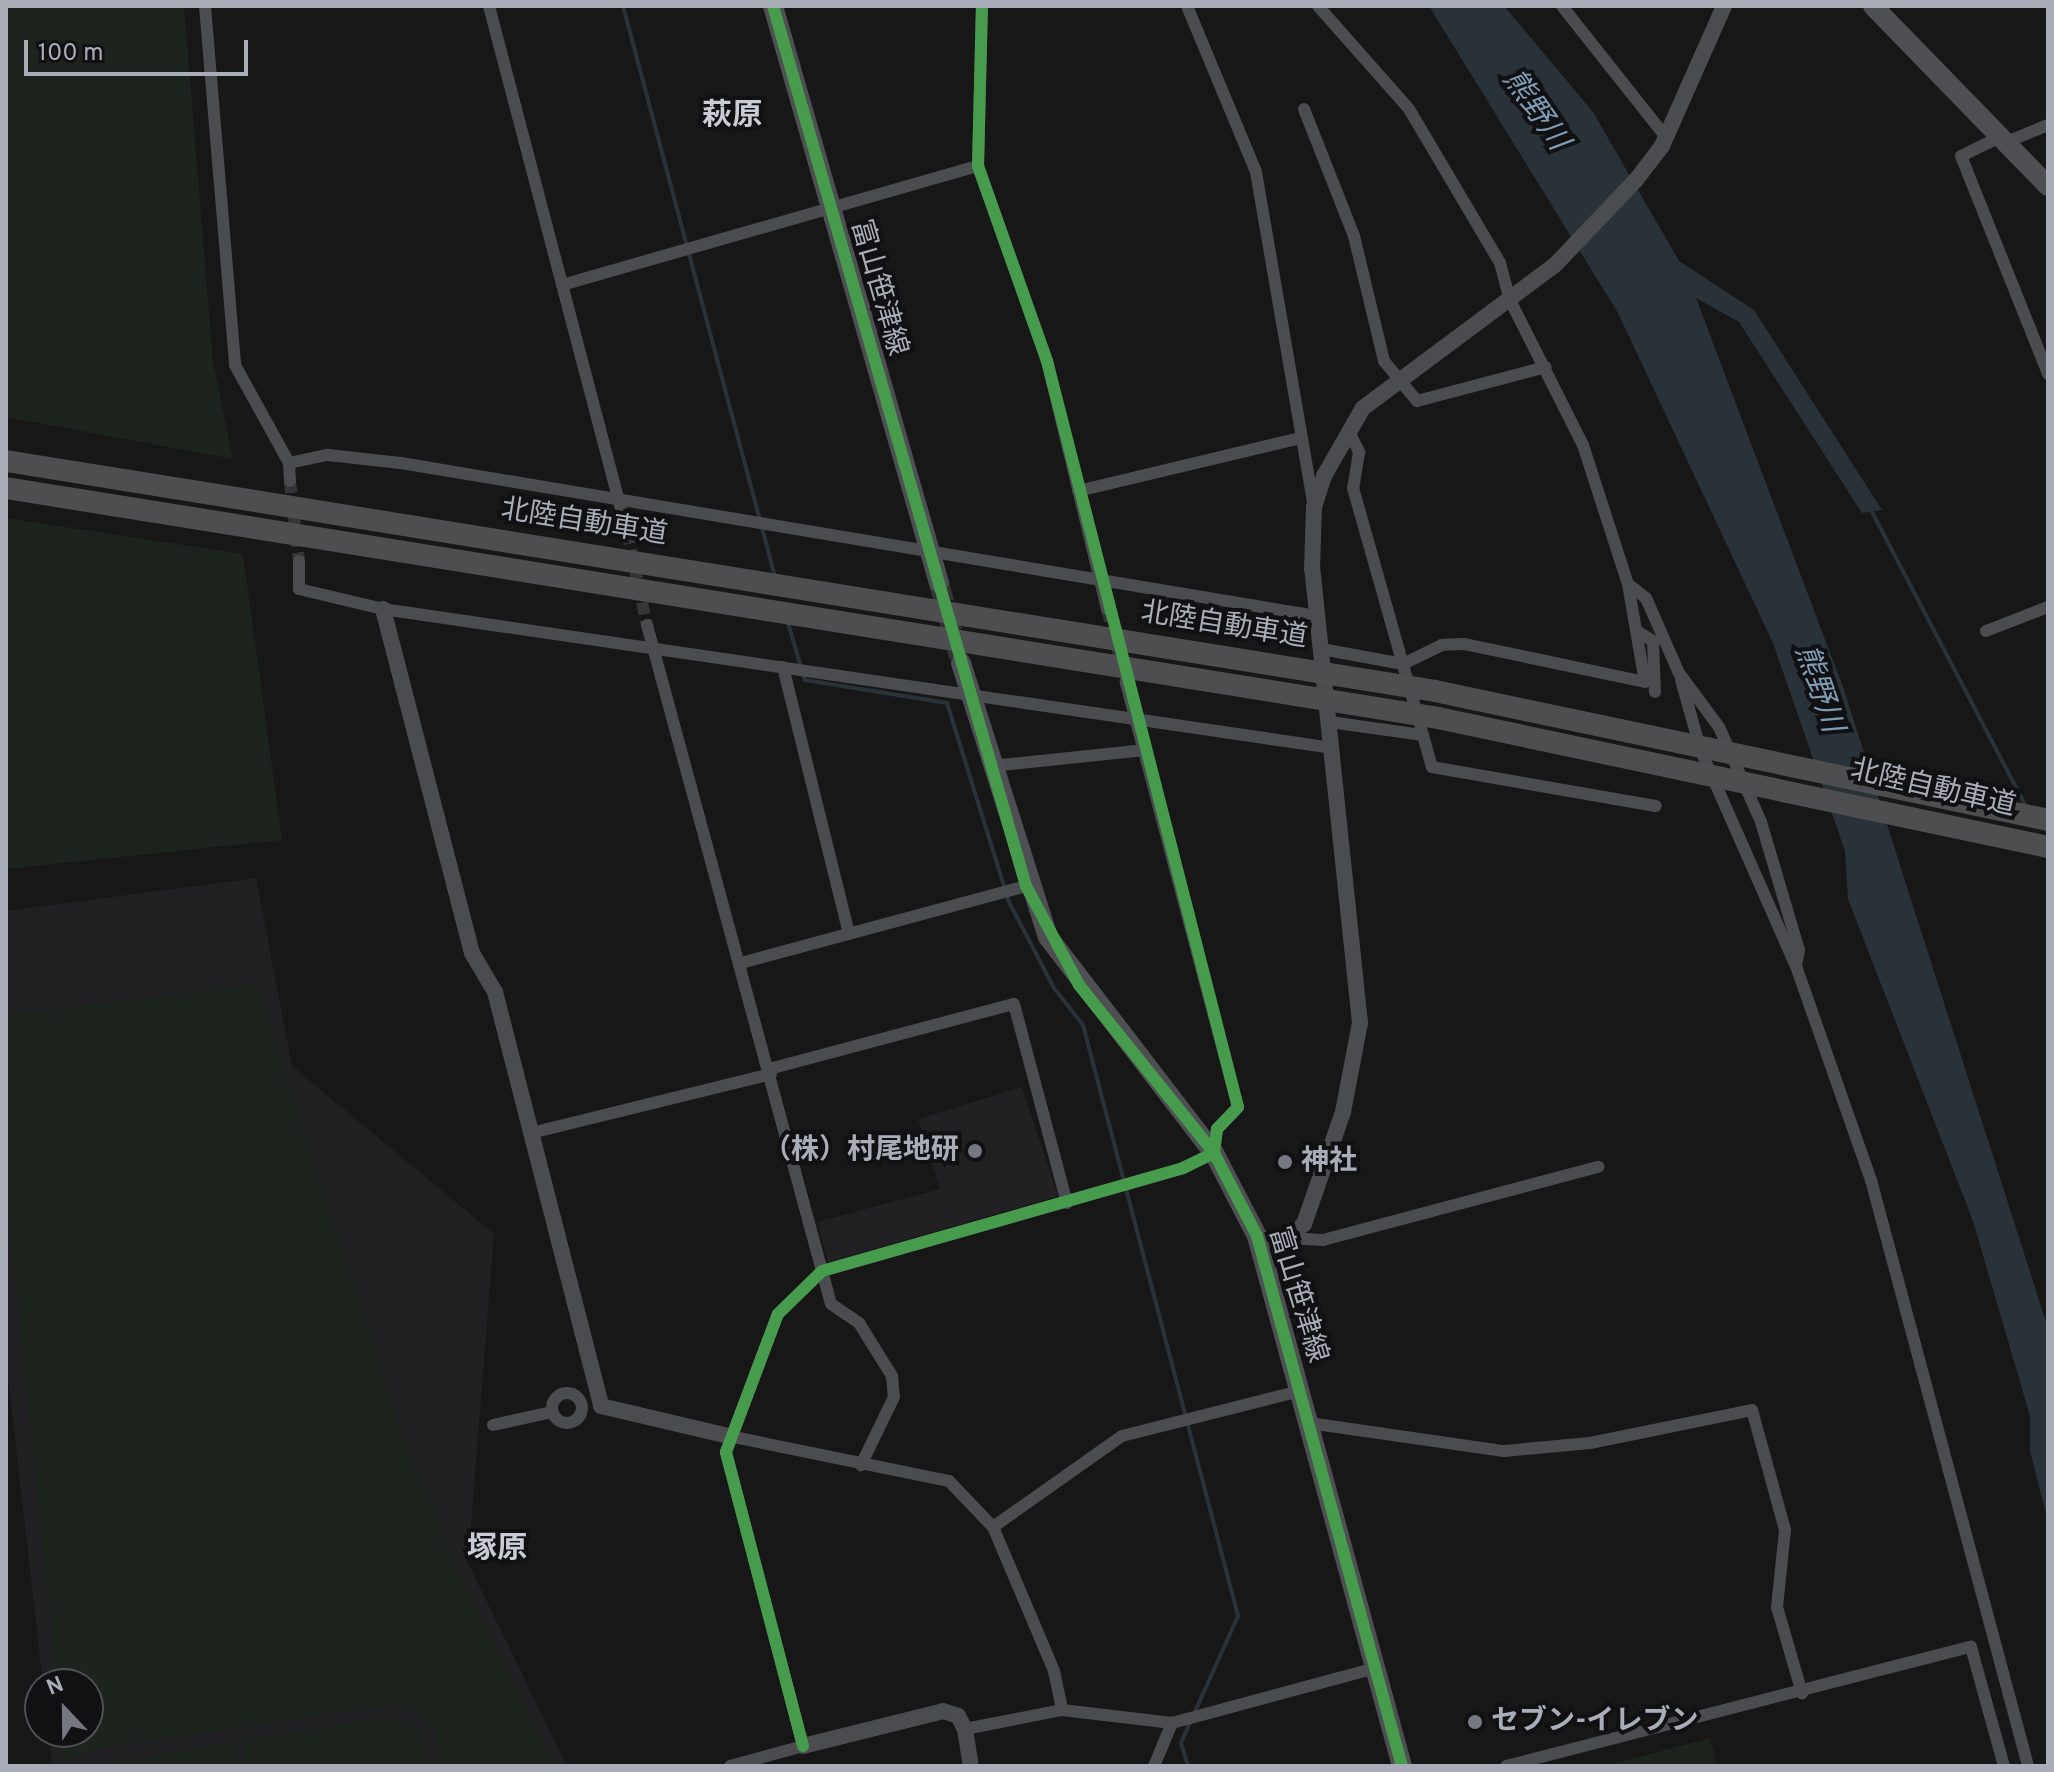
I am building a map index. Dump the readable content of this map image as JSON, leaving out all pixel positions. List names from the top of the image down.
{
  "streets": {
    "highway": ["北陸自動車道"],
    "main road": ["富山笹津線"]
  },
  "districts": ["萩原", "塚原"],
  "water": ["熊野川"],
  "places": ["（株）村尾地研", "神社", "セブン-イレブン"],
  "scale_bar": "100 m",
  "north": "top"
}
